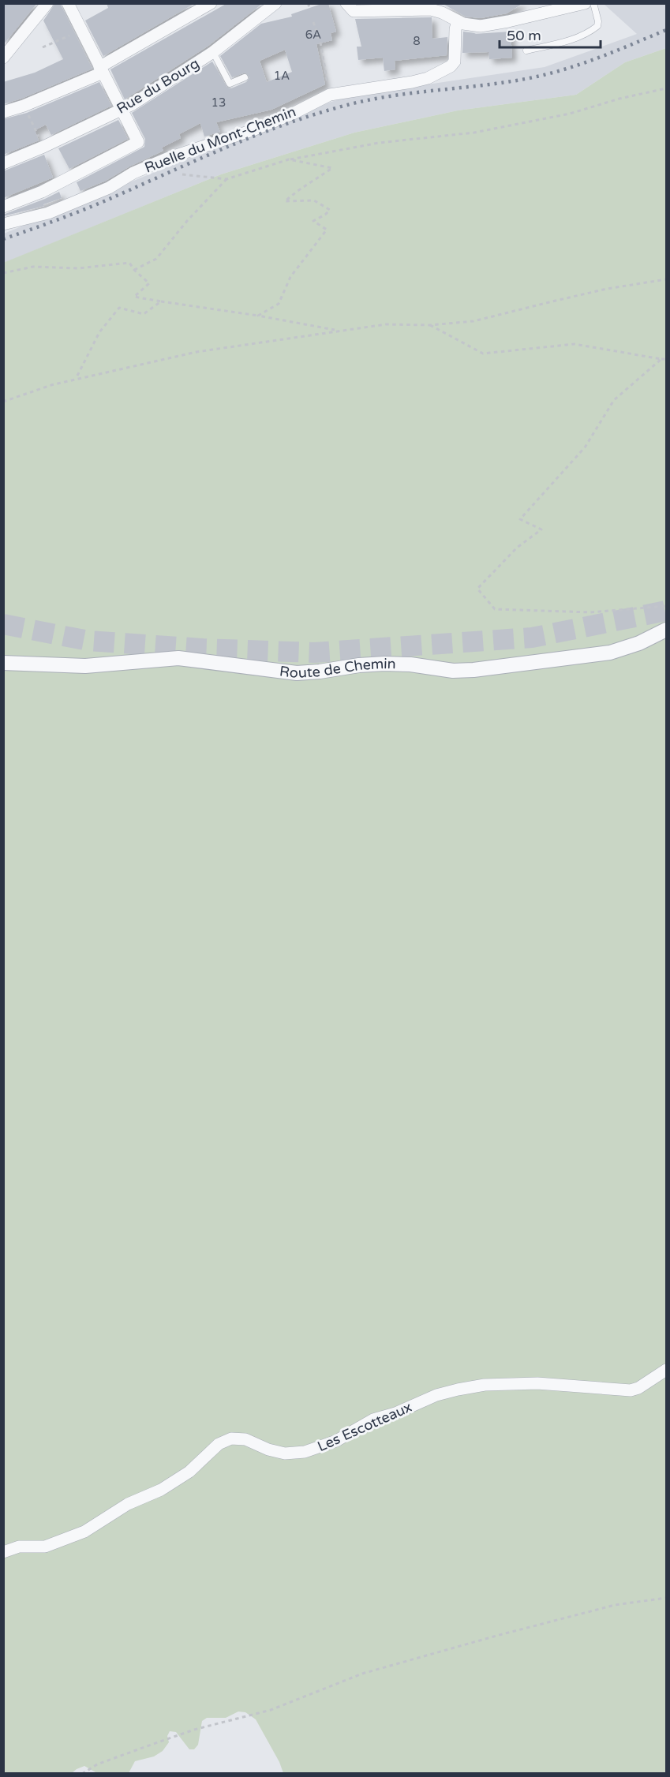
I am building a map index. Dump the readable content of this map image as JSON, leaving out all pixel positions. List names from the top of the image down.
{
  "streets": {
    "street": [
      "Rue du Bourg",
      "Ruelle du Mont-Chemin",
      "Route de Chemin",
      "Les Escotteaux"
    ]
  },
  "crossings": [
    ["Rue du Bourg", "Ruelle du Mont-Chemin"]
  ],
  "house_numbers": [
    "6A",
    "8",
    "1A",
    "13"
  ],
  "scale_bar": "50 m"
}
